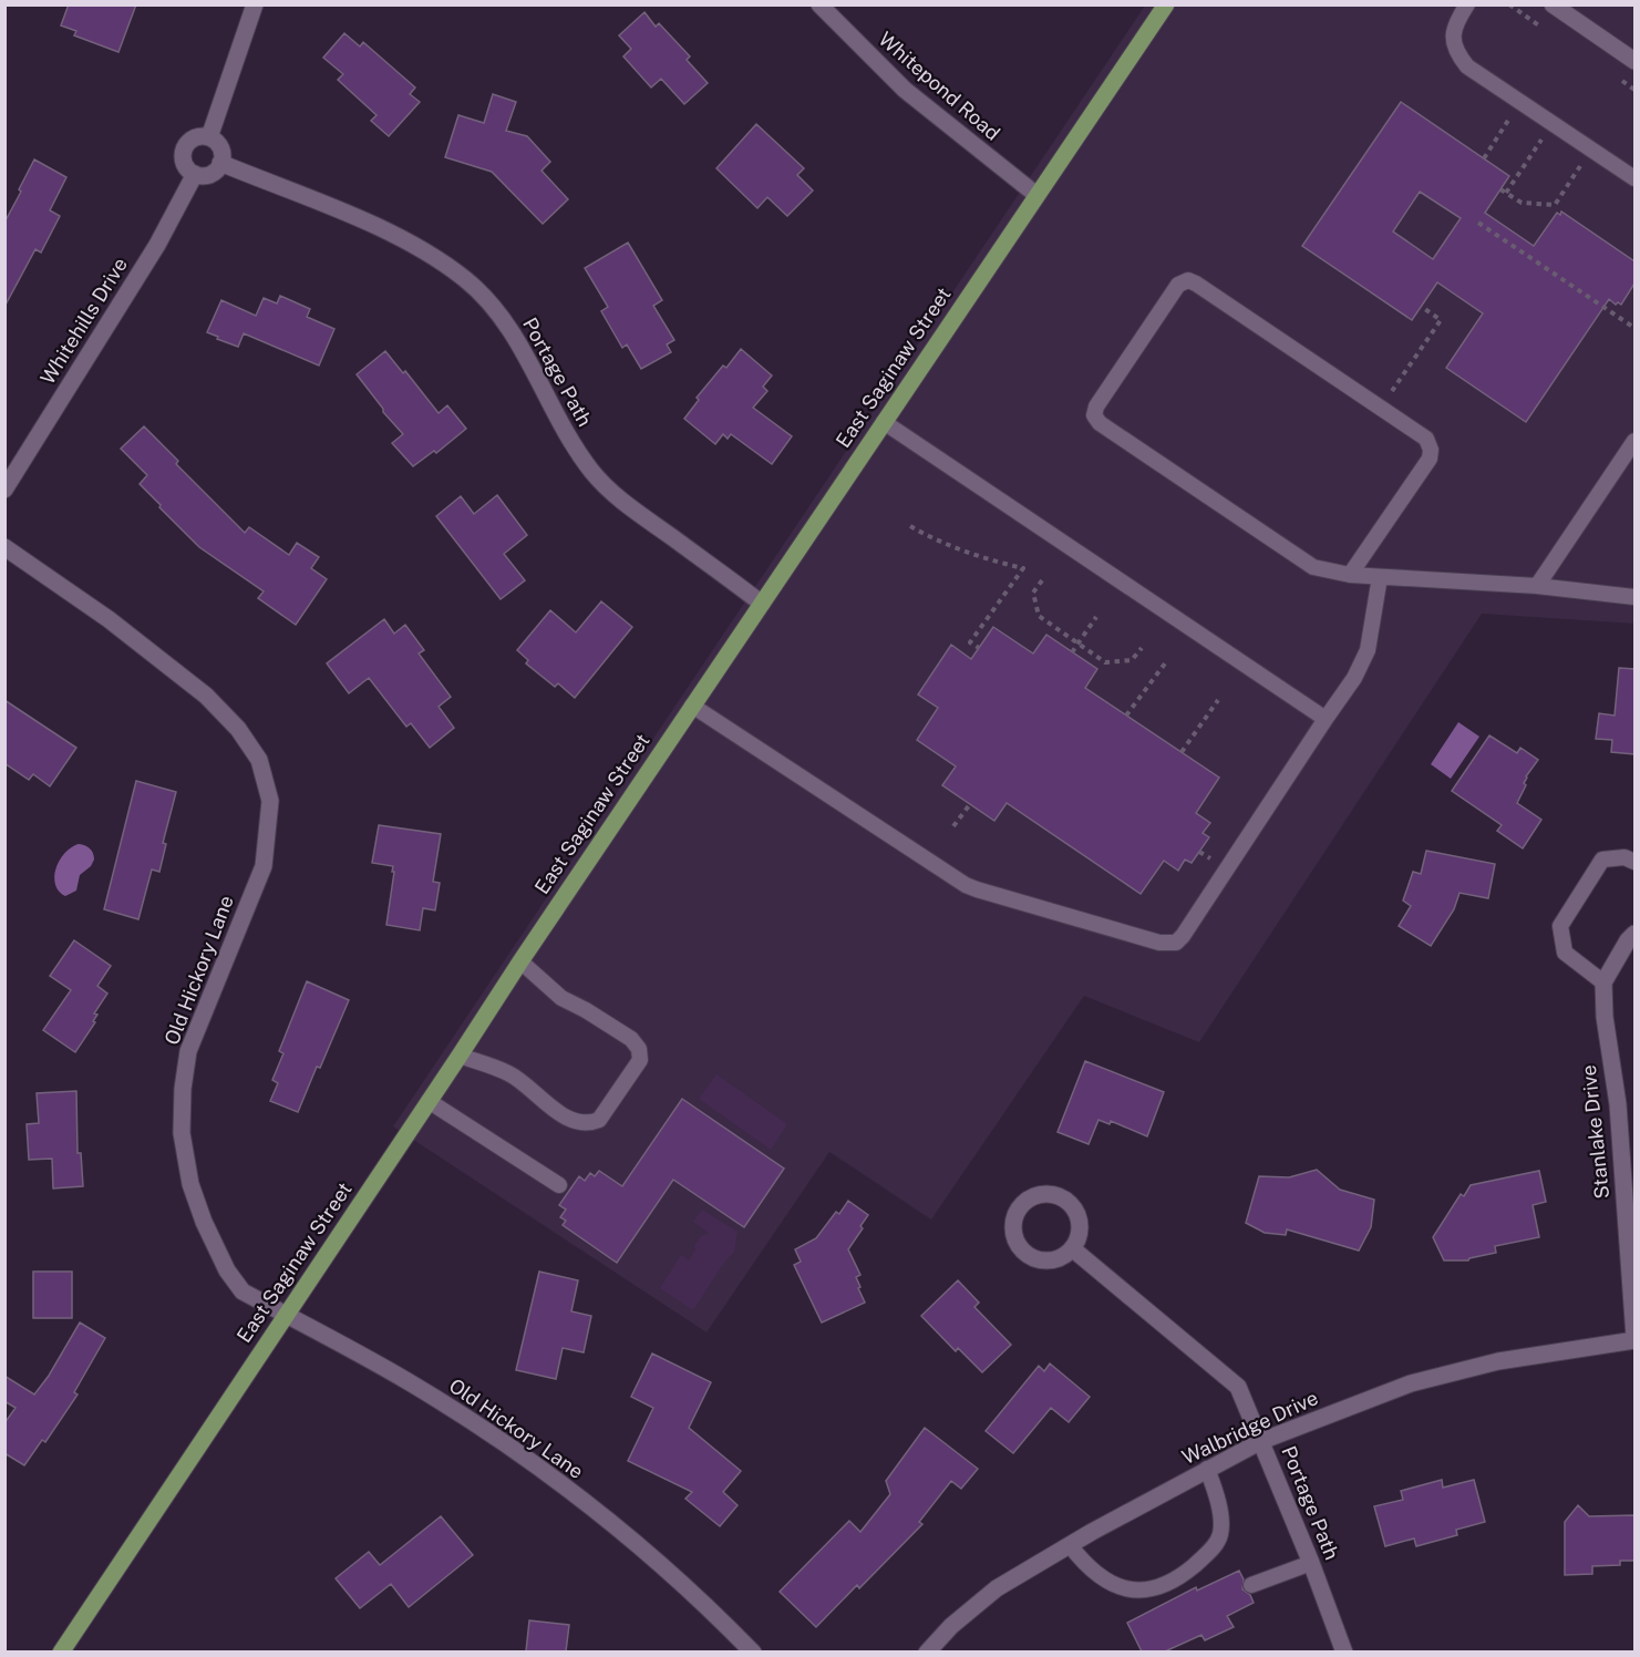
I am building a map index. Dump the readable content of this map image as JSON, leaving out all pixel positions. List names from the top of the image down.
{
  "streets": {
    "main road": ["East Saginaw Street"],
    "street": [
      "Whitepond Road",
      "Whitehills Drive",
      "Portage Path",
      "Old Hickory Lane",
      "Stanlake Drive",
      "Walbridge Drive"
    ]
  },
  "crossings": [
    ["Whitepond Road", "East Saginaw Street"],
    ["Whitehills Drive", "Portage Path"],
    ["East Saginaw Street", "Portage Path"],
    ["East Saginaw Street", "Old Hickory Lane"],
    ["Portage Path", "Walbridge Drive"],
    ["Stanlake Drive", "Walbridge Drive"]
  ]
}
